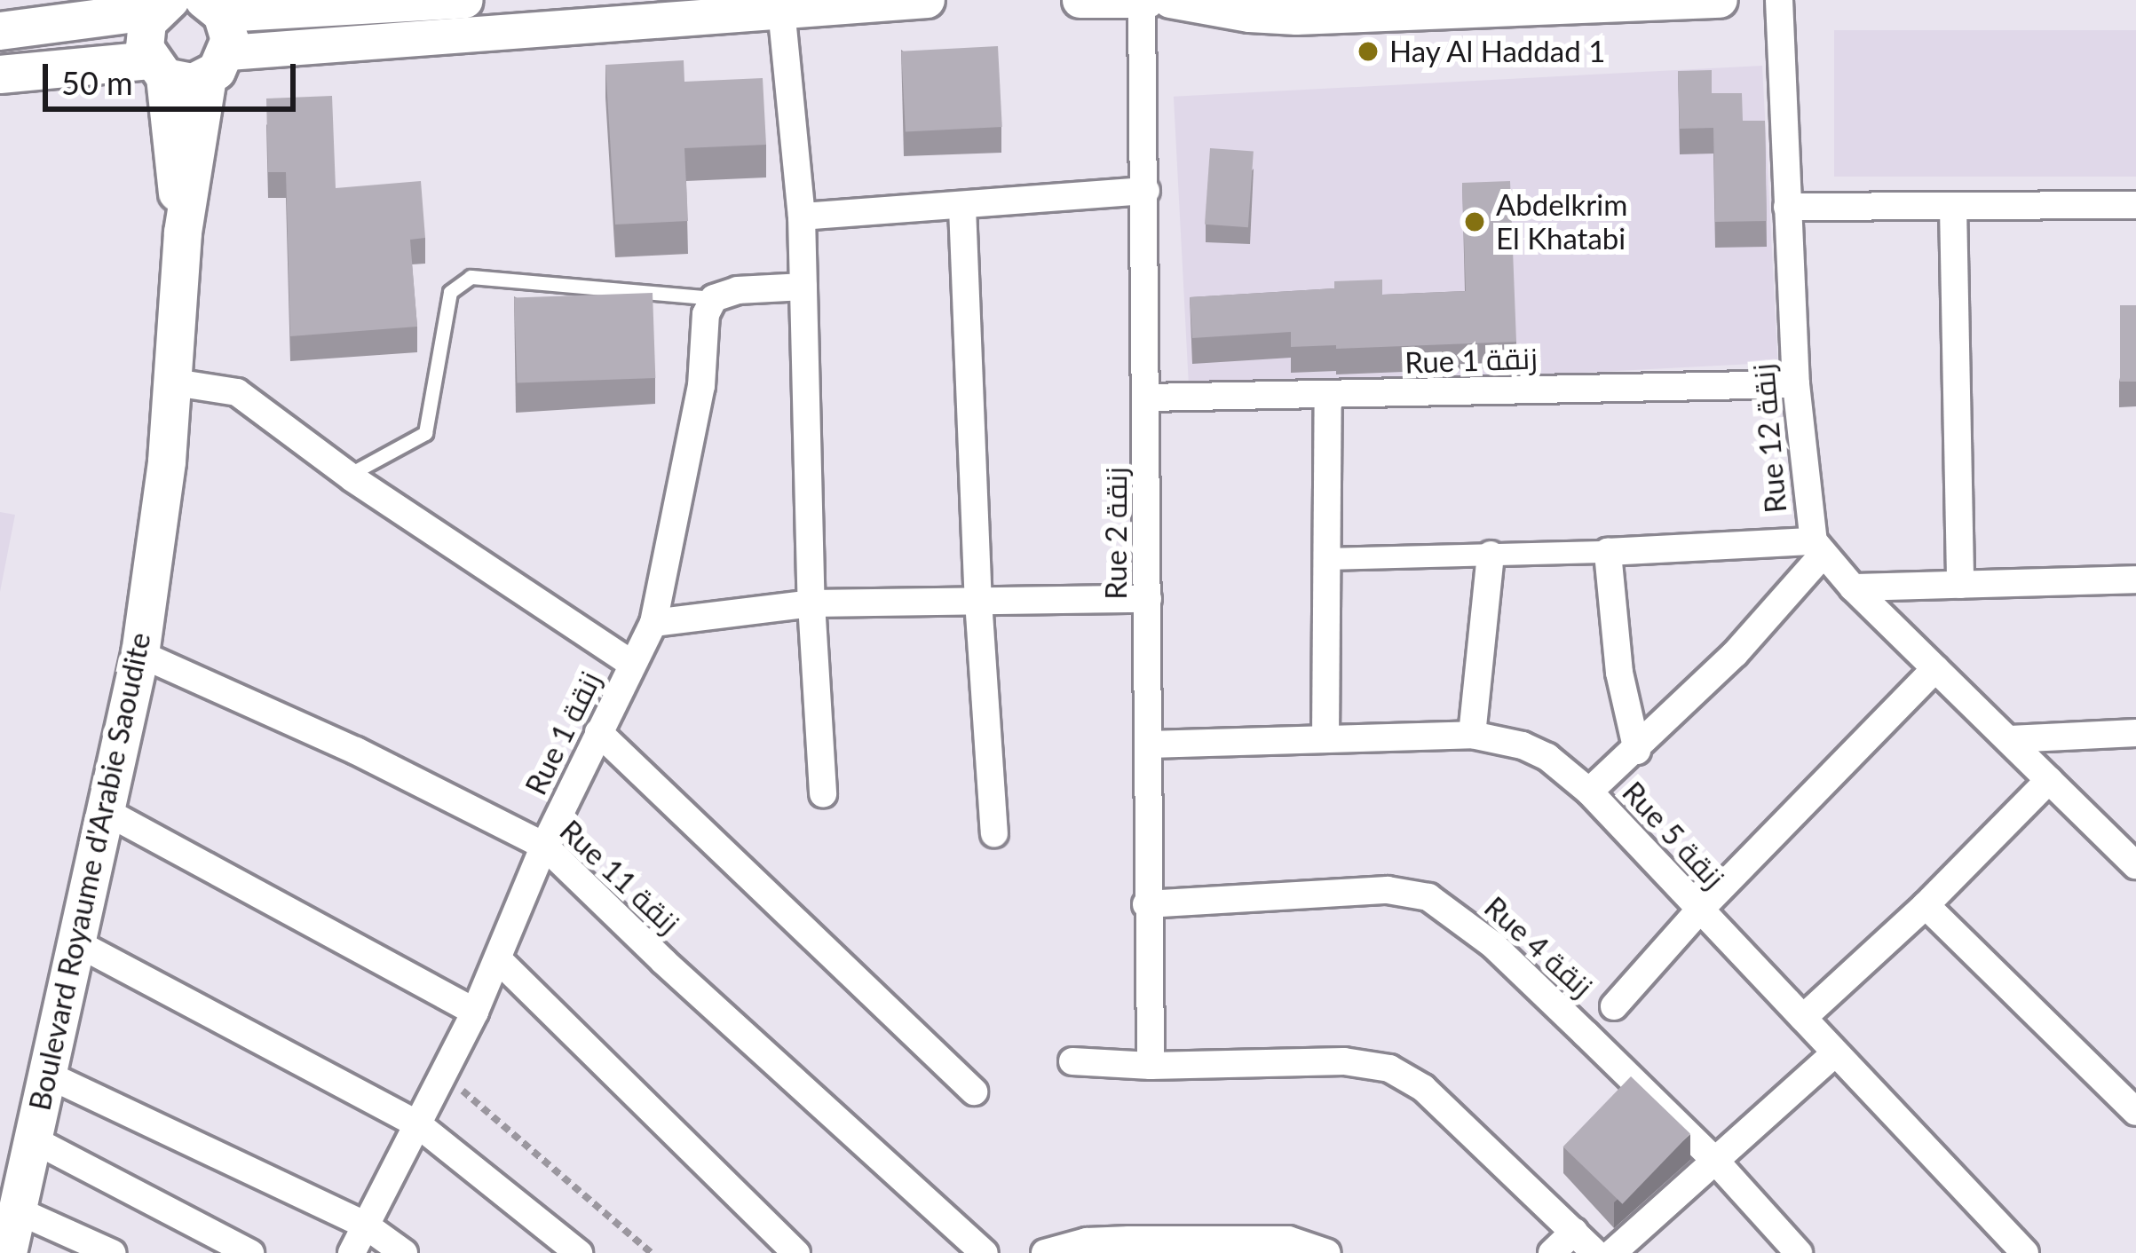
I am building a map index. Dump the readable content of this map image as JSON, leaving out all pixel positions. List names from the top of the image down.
{
  "streets": {
    "main road": ["Boulevard Royaume d'Arabie Saoudite"],
    "street": [
      "Rue 1 زنقة",
      "Rue 12 زنقة",
      "Rue 2 زنقة",
      "Rue 5 زنقة",
      "Rue 11 زنقة",
      "Rue 4 زنقة"
    ]
  },
  "crossings": [
    ["Rue 1 زنقة", "Rue 12 زنقة"],
    ["Rue 1 زنقة", "Rue 2 زنقة"],
    ["Rue 1 زنقة", "Rue 11 زنقة"],
    ["Rue 2 زنقة", "Rue 5 زنقة"],
    ["Rue 2 زنقة", "Rue 4 زنقة"],
    ["Boulevard Royaume d'Arabie Saoudite", "Rue 11 زنقة"]
  ],
  "places": ["Hay Al Haddad 1", "Abdelkrim El Khatabi"],
  "scale_bar": "50 m"
}
